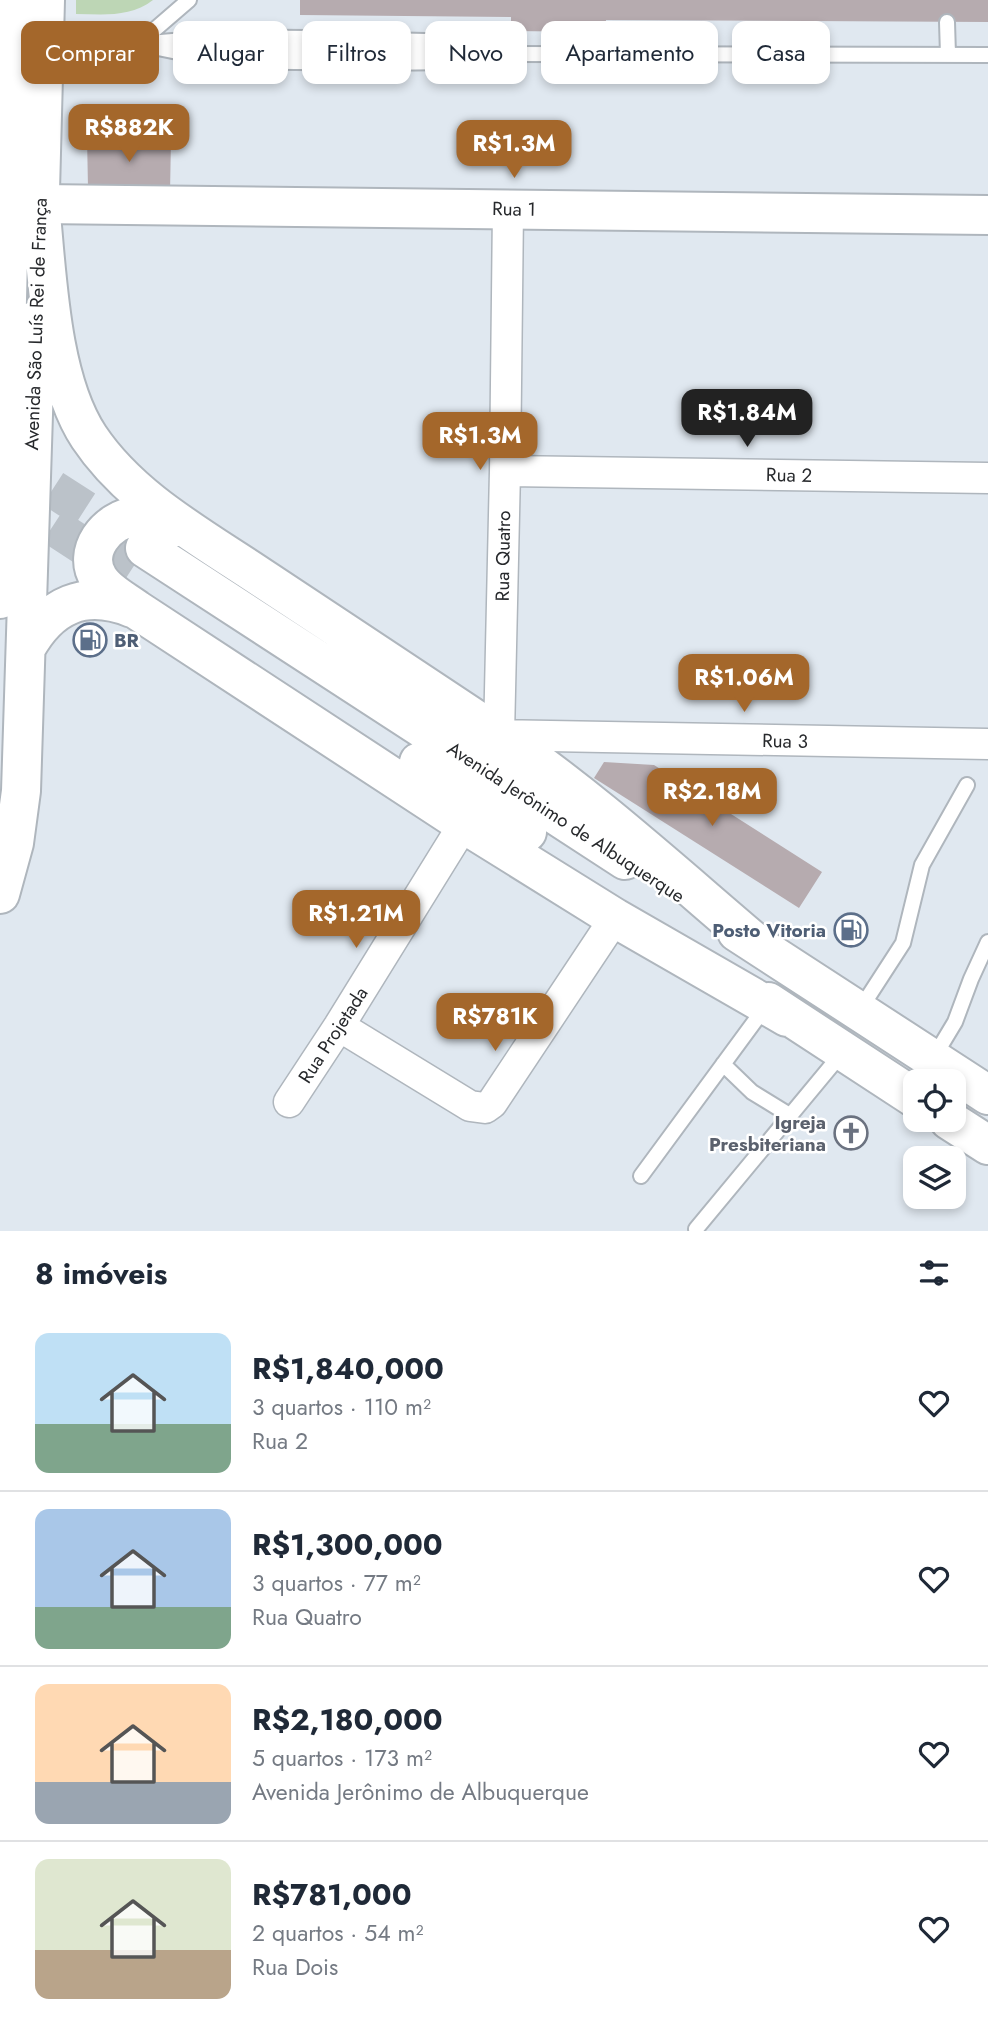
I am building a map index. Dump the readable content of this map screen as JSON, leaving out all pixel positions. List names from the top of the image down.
{
  "streets": {
    "main road": ["Rua 1", "Avenida São Luís Rei de França", "Avenida Jerônimo de Albuquerque"],
    "street": [
      "Rua 2",
      "Rua Quatro",
      "Rua 3",
      "Rua Projetada"
    ]
  },
  "crossings": [
    ["Rua 1", "Avenida São Luís Rei de França"],
    ["Rua 1", "Rua Quatro"],
    ["Rua 2", "Rua Quatro"],
    ["Rua Quatro", "Rua 3"]
  ],
  "places": {
    "fuel station": ["BR", "Posto Vitoria"],
    "church": ["Igreja Presbiteriana"]
  },
  "page": {
    "chip": [
      "Comprar",
      "Alugar",
      "Filtros",
      "Novo",
      "Apartamento",
      "Casa"
    ],
    "price": [
      "R$882K",
      "R$1.3M",
      "R$1.84M",
      "R$1.3M",
      "R$1.06M",
      "R$2.18M",
      "R$1.21M",
      "R$781K"
    ],
    "heading": "8 imóveis",
    "list": [
      {
        "name": "R$1,840,000",
        "note": "3 quartos · 110 m² · Rua 2"
      },
      {
        "name": "R$1,300,000",
        "note": "3 quartos · 77 m² · Rua Quatro"
      },
      {
        "name": "R$2,180,000",
        "note": "5 quartos · 173 m² · Avenida Jerônimo de Albuquerque"
      },
      {
        "name": "R$781,000",
        "note": "2 quartos · 54 m² · Rua Dois"
      }
    ]
  }
}
